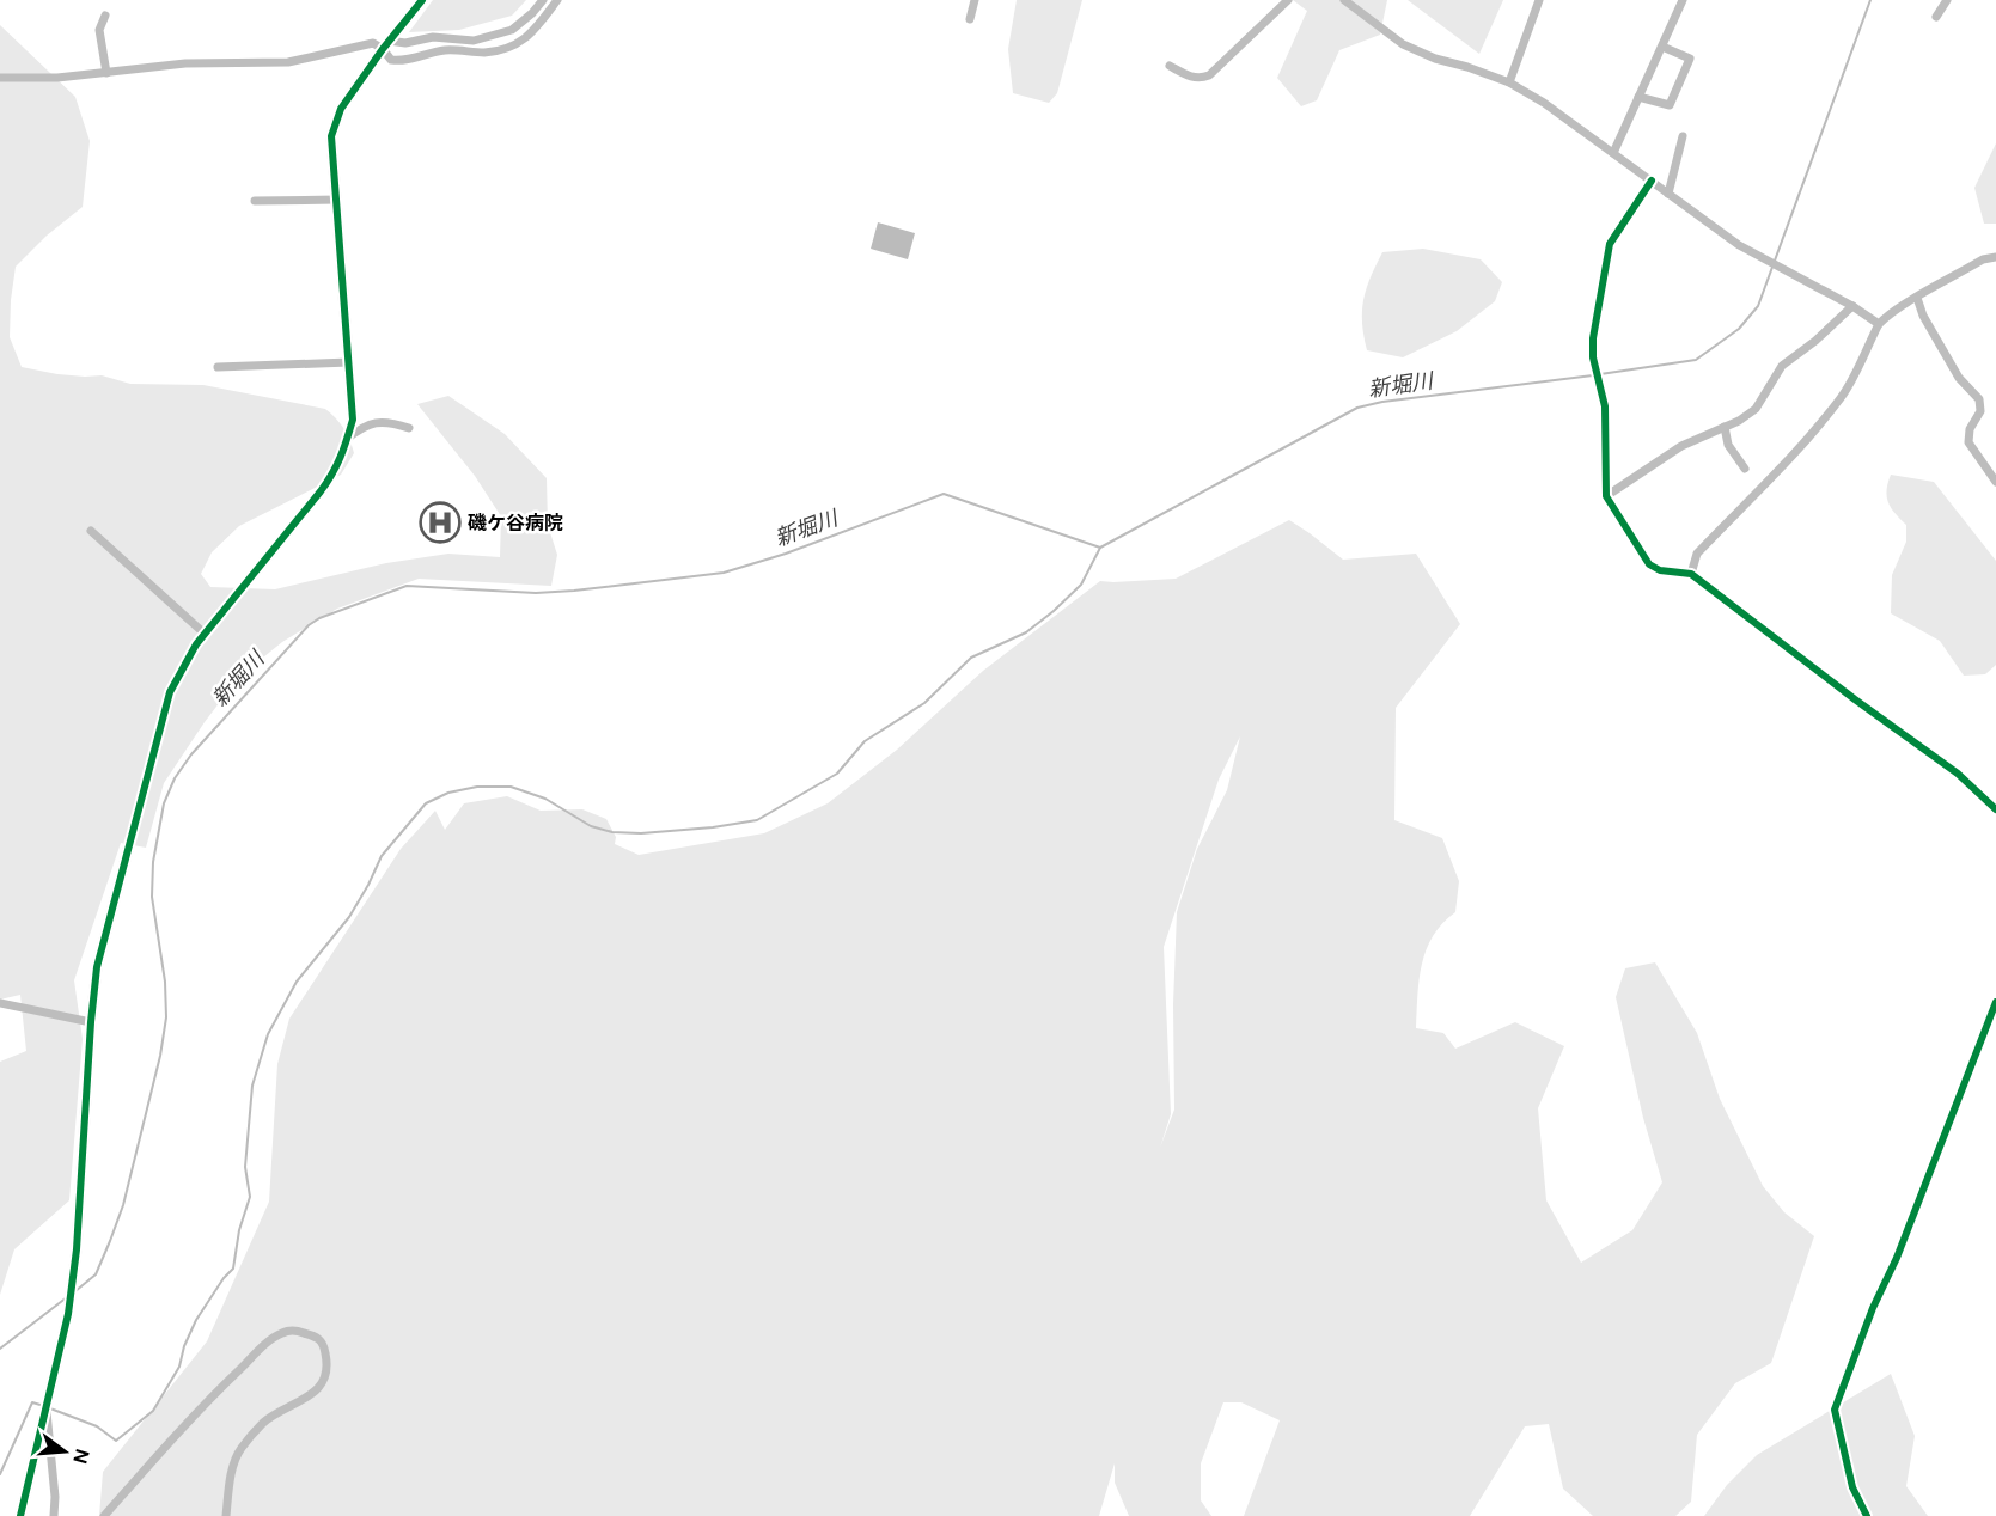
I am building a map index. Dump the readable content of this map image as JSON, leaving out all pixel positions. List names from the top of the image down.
{
  "water": ["新堀川"],
  "places": {
    "hospital": ["磯ケ谷病院"]
  },
  "north": "right"
}
